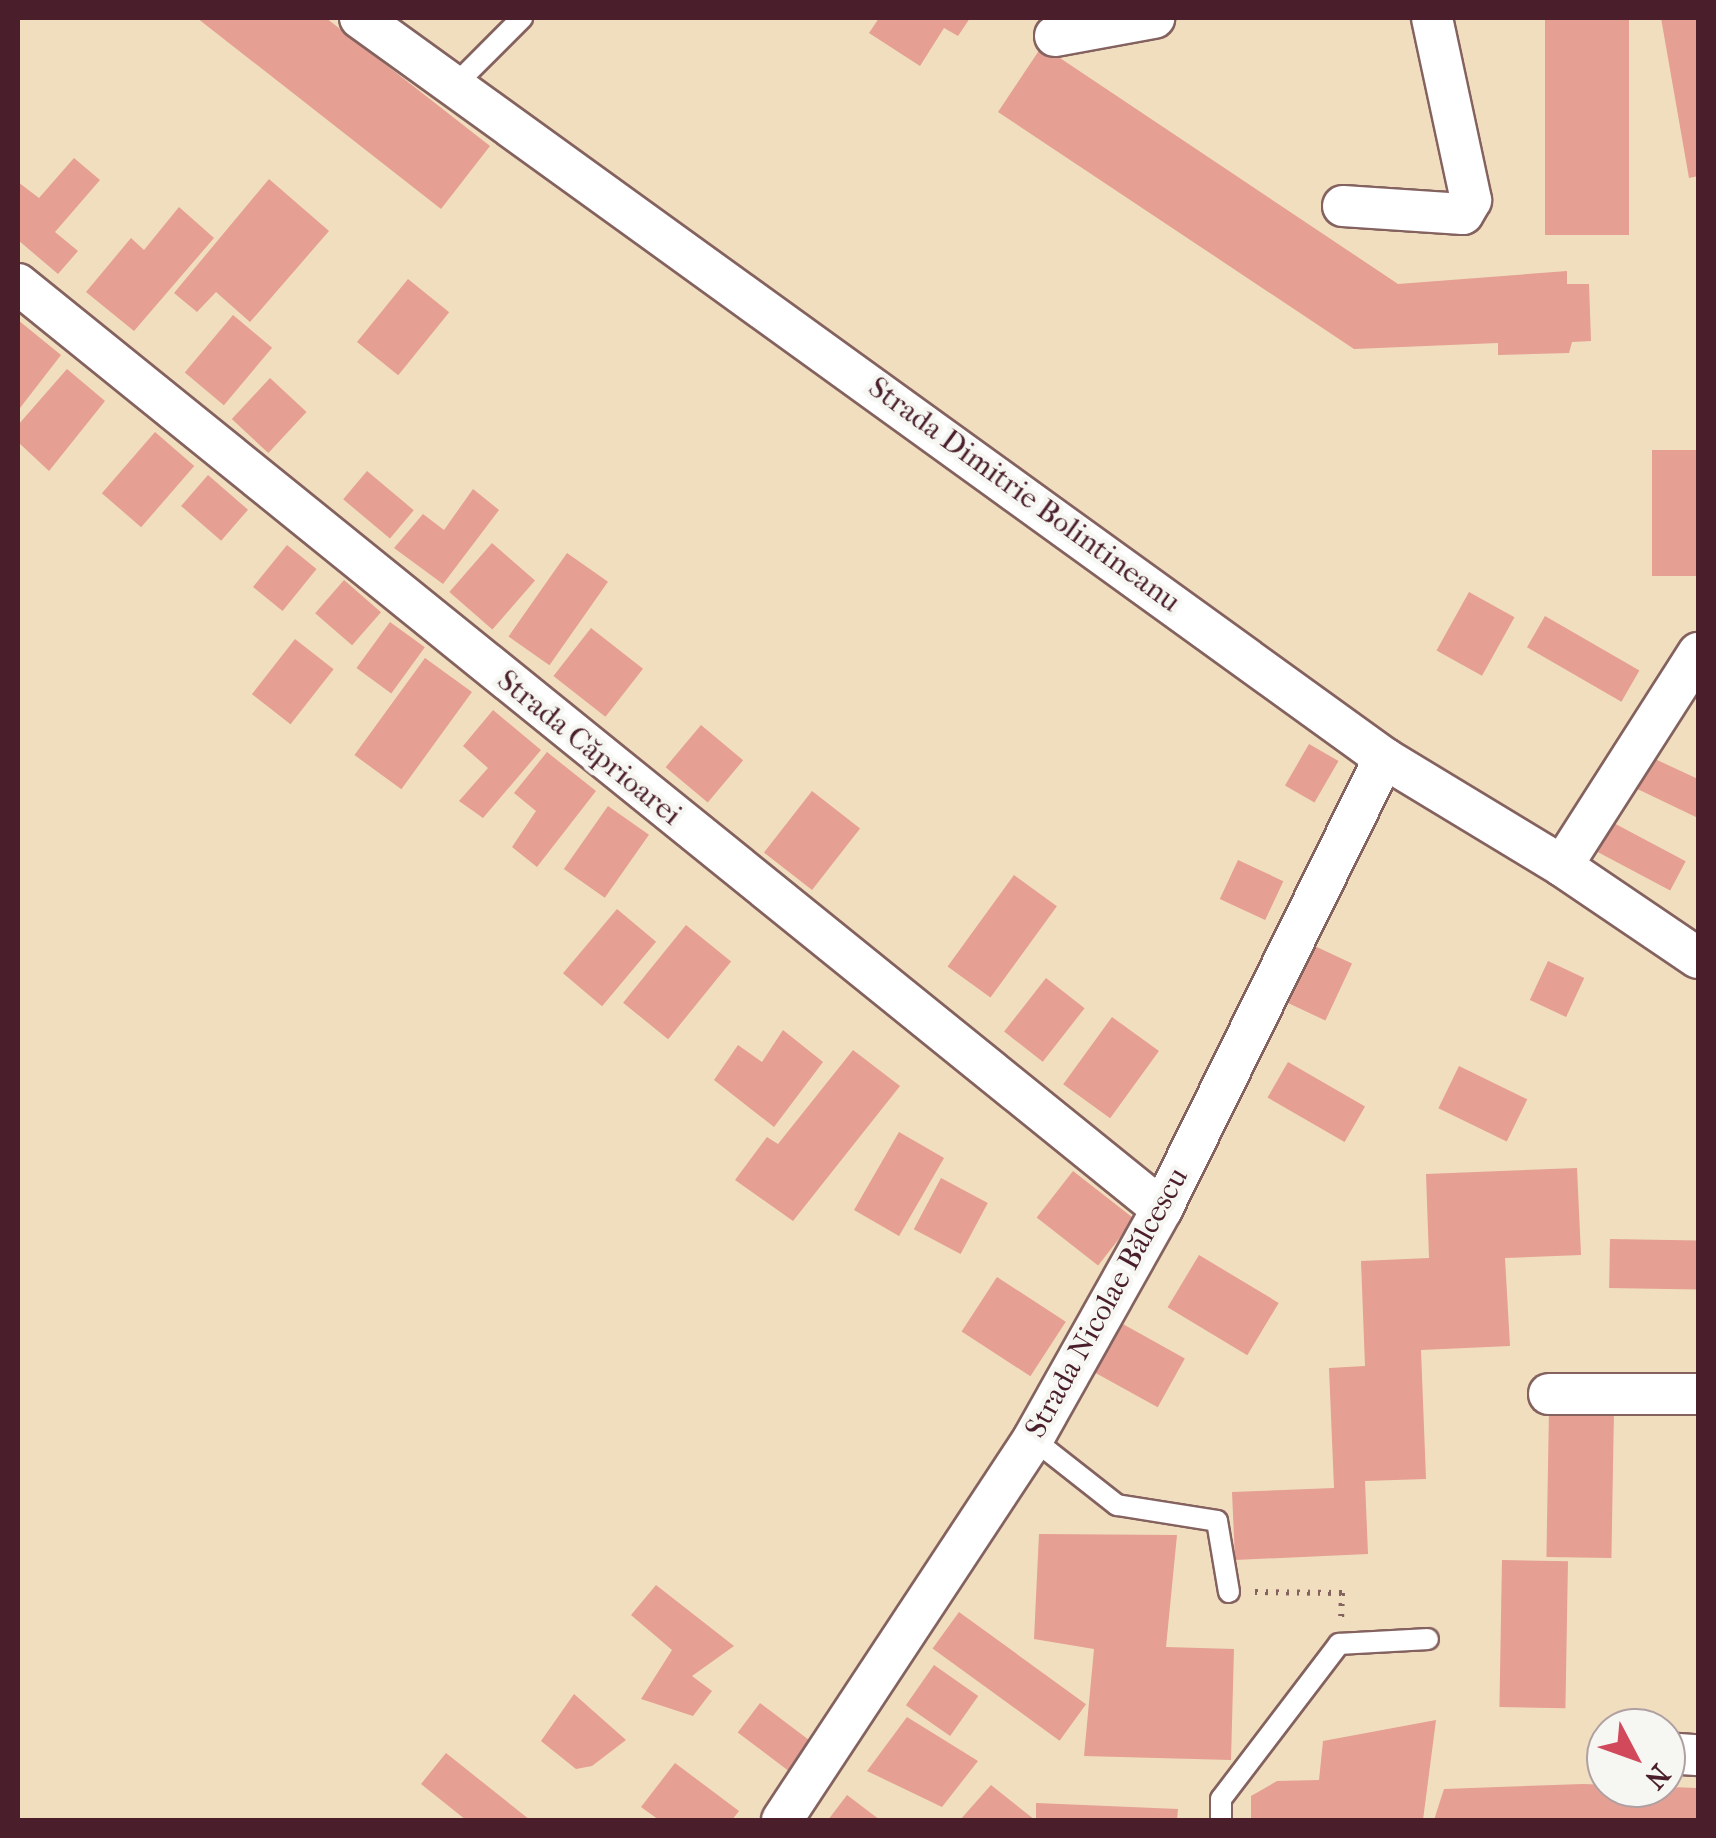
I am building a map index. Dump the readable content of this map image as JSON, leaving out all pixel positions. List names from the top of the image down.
{
  "streets": {
    "street": ["Strada Dimitrie Bolintineanu", "Strada Căprioarei", "Strada Nicolae Bălcescu"]
  },
  "crossings": [
    ["Strada Dimitrie Bolintineanu", "Strada Nicolae Bălcescu"],
    ["Strada Căprioarei", "Strada Nicolae Bălcescu"]
  ],
  "north": "bottom right"
}
